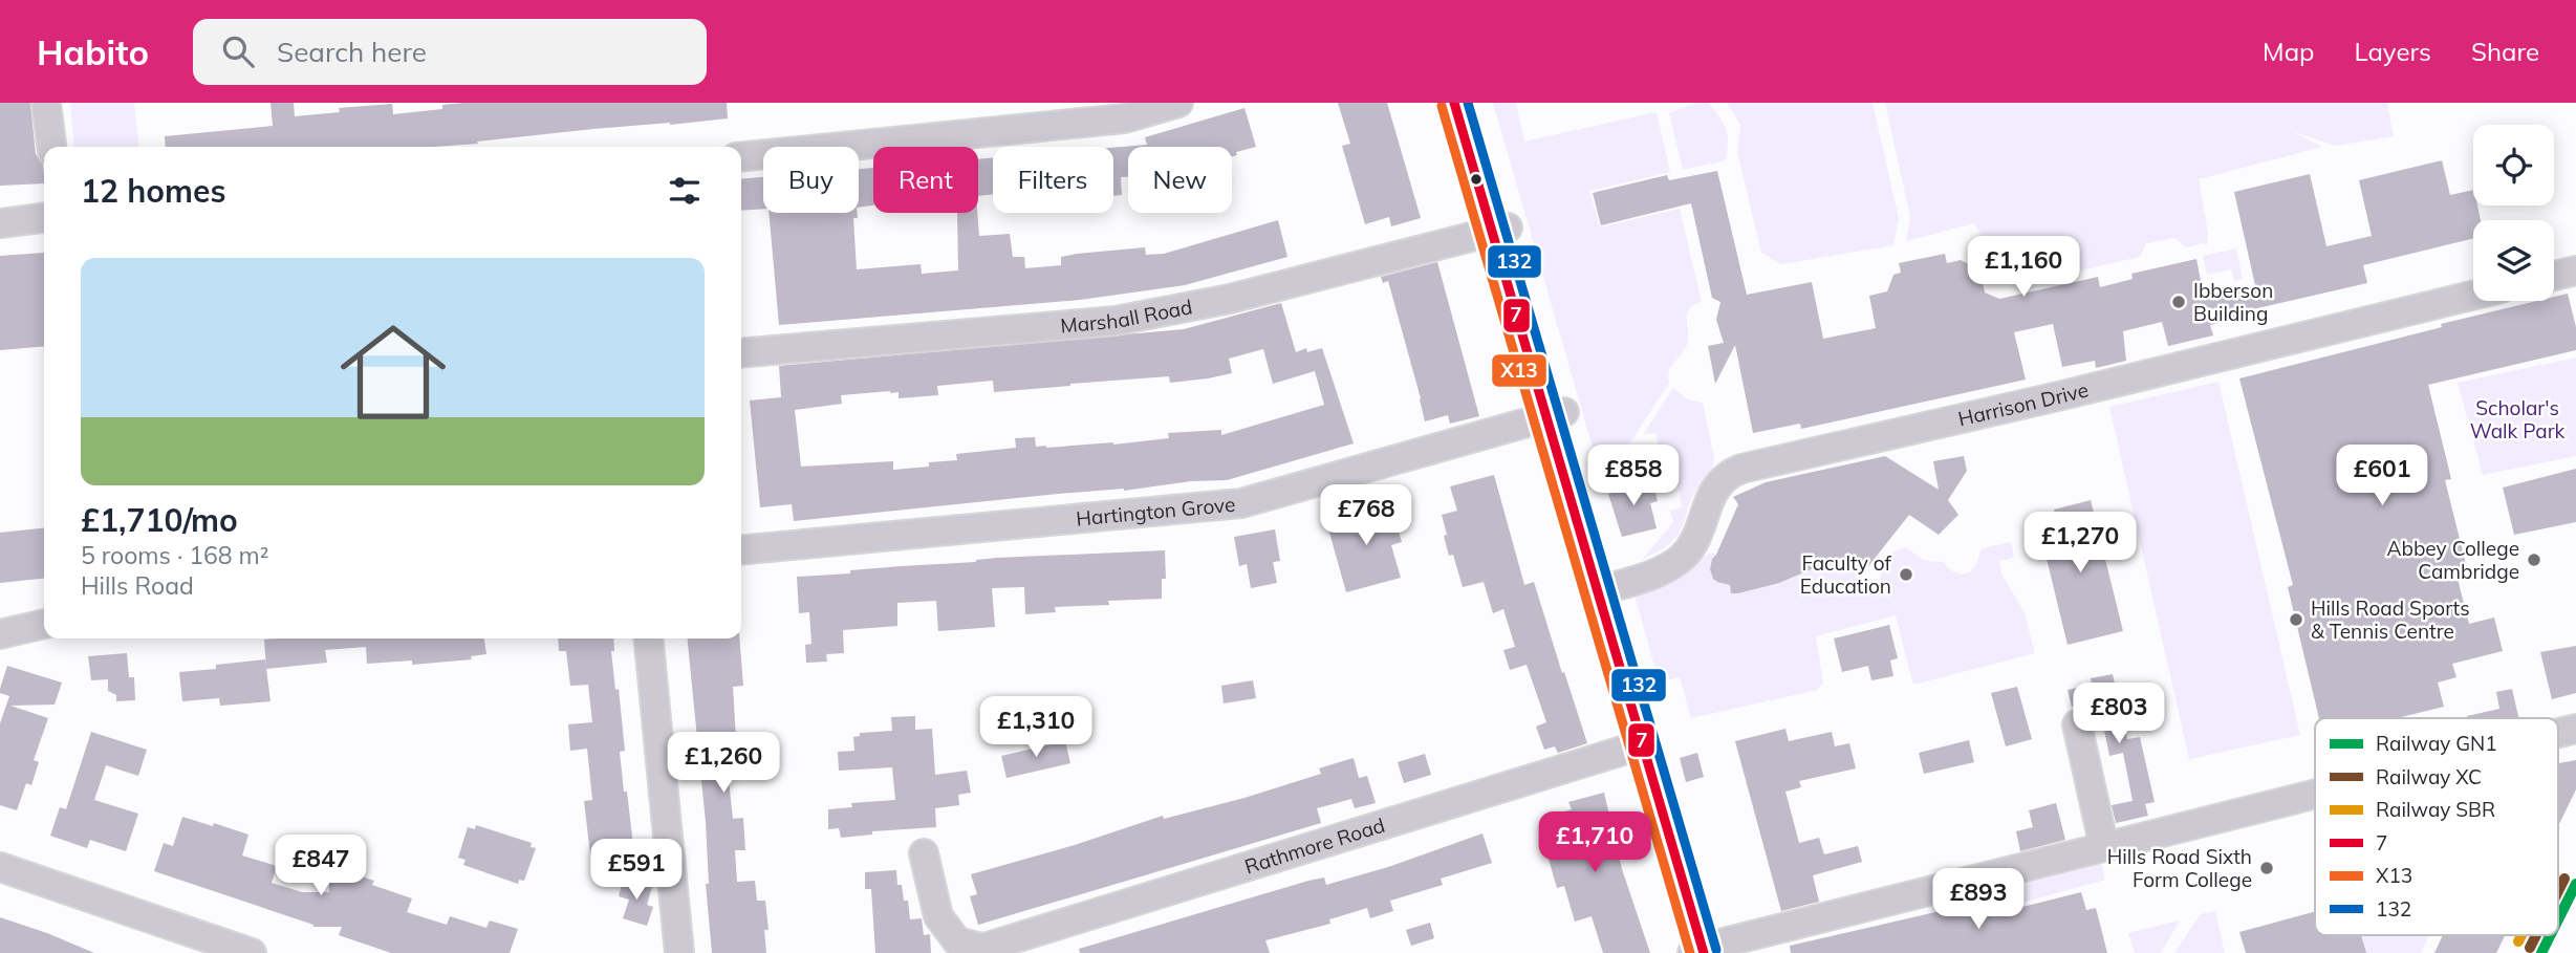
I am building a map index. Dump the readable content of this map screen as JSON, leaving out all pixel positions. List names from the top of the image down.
{
  "streets": {
    "street": [
      "Marshall Road",
      "Harrison Drive",
      "Hartington Grove",
      "Rathmore Road"
    ]
  },
  "parks": ["Scholar's Walk Park"],
  "places": [
    "Ibberson Building",
    "Abbey College Cambridge",
    "Faculty of Education",
    "Hills Road Sports & Tennis Centre",
    "Hills Road Sixth Form College"
  ],
  "lines": [
    "transit line 7",
    "transit line 132",
    "transit line X13",
    "rail line XC",
    "rail line GN1",
    "rail line SBR"
  ],
  "legend": [
    "Railway GN1",
    "Railway XC",
    "Railway SBR",
    "7",
    "X13",
    "132"
  ],
  "page": {
    "header": "Habito",
    "search": "Search here",
    "nav": ["Map", "Layers", "Share"],
    "chip": [
      "Buy",
      "Rent",
      "Filters",
      "New"
    ],
    "heading": "12 homes",
    "list": [
      {
        "name": "£1,710/mo",
        "note": "5 rooms · 168 m² · Hills Road"
      }
    ],
    "price": [
      "£1,160",
      "£858",
      "£601",
      "£768",
      "£1,270",
      "£803",
      "£1,310",
      "£1,260",
      "£1,710",
      "£847",
      "£591",
      "£893"
    ]
  }
}
